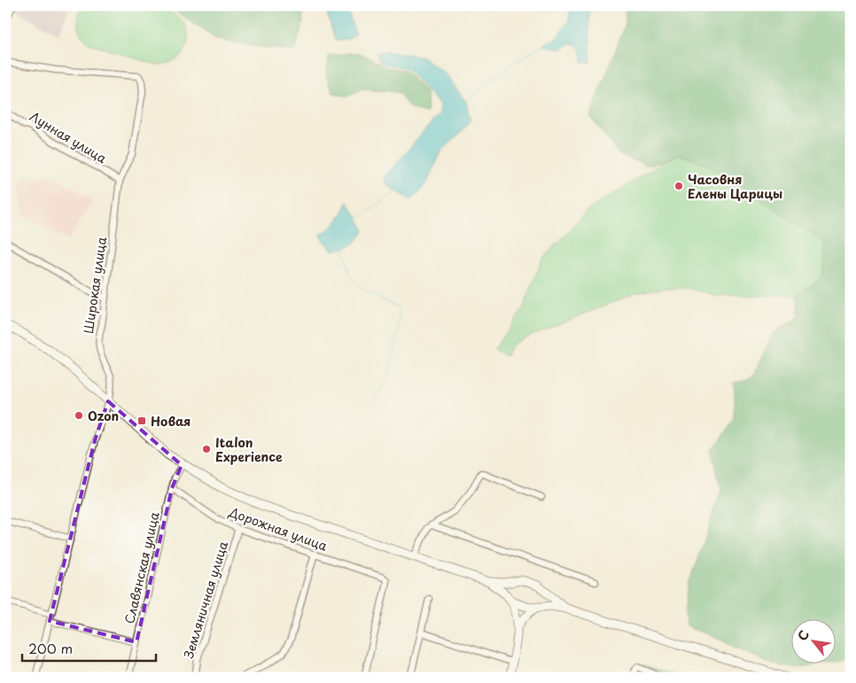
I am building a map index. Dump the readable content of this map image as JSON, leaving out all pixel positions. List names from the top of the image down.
{
  "streets": {
    "street": [
      "Лунная улица",
      "Широкая улица",
      "Дорожная улица",
      "Славянская улица",
      "Земляничная улица"
    ]
  },
  "crossings": [
    ["Лунная улица", "Широкая улица"],
    ["Дорожная улица", "Славянская улица"],
    ["Дорожная улица", "Земляничная улица"]
  ],
  "places": {
    "other": ["Часовня Елены Царицы", "Ozon", "Italon Experience"],
    "transit": ["Новая"]
  },
  "scale_bar": "200 m",
  "north": "top left"
}
